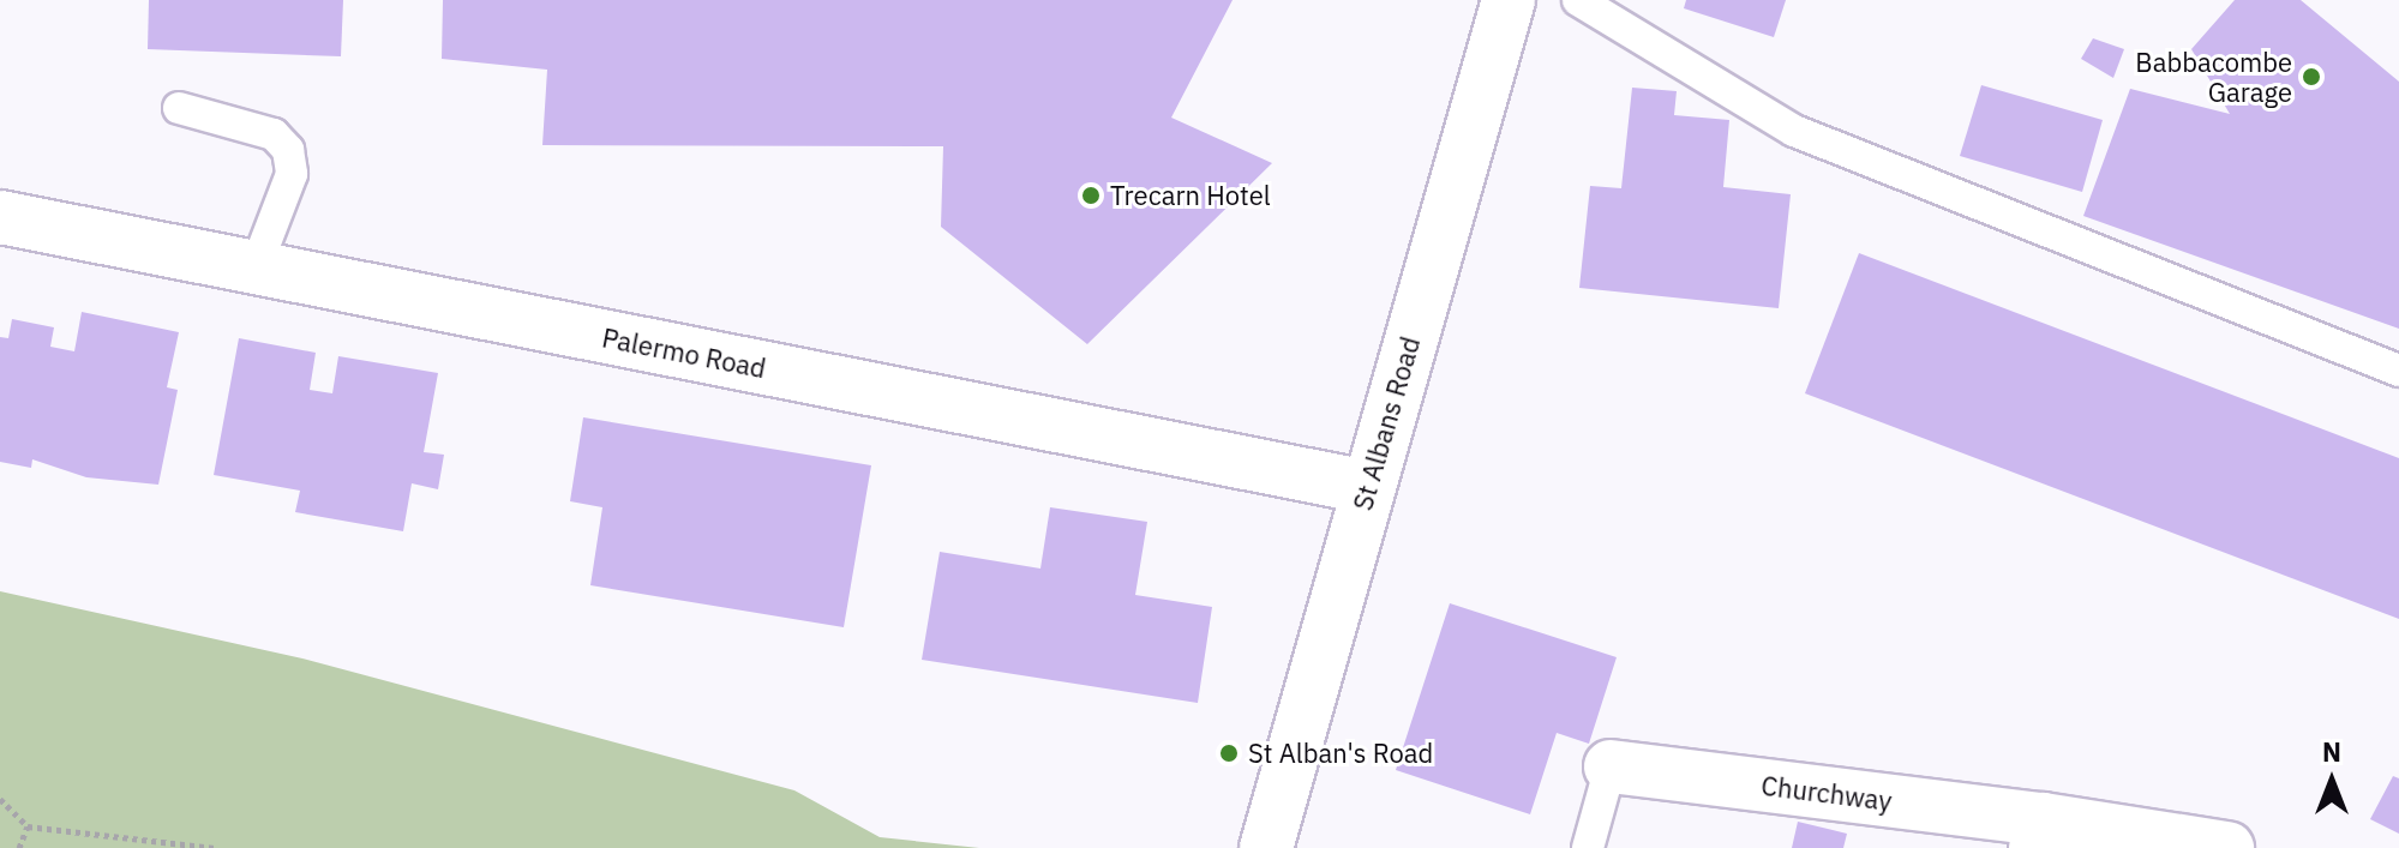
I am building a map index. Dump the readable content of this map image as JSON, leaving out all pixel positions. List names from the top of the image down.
{
  "streets": {
    "street": ["Palermo Road", "St Albans Road", "Churchway"]
  },
  "crossings": [
    ["Palermo Road", "St Albans Road"]
  ],
  "places": ["Babbacombe Garage", "Trecarn Hotel", "St Alban's Road"],
  "north": "top"
}
